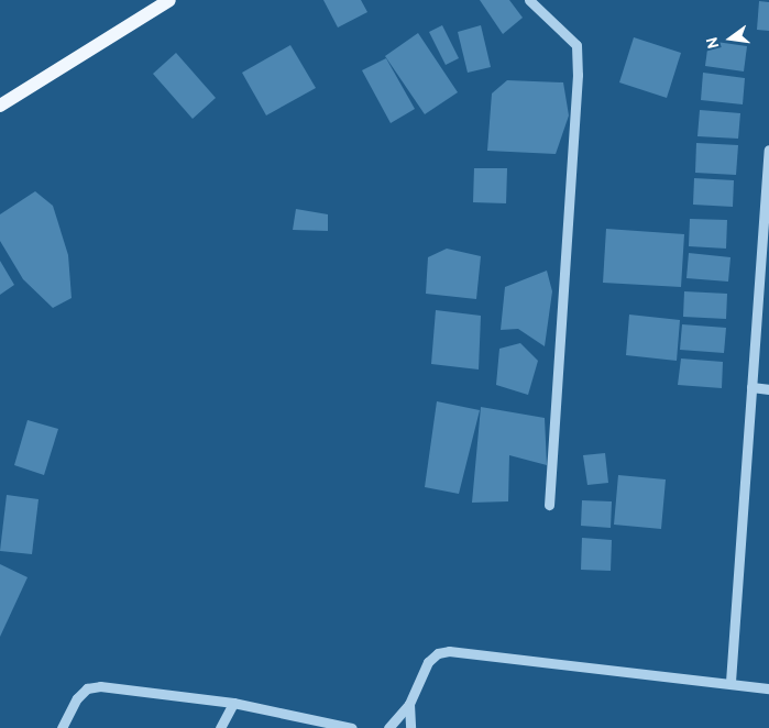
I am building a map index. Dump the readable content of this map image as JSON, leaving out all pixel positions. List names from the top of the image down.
{
  "north": "left"
}
